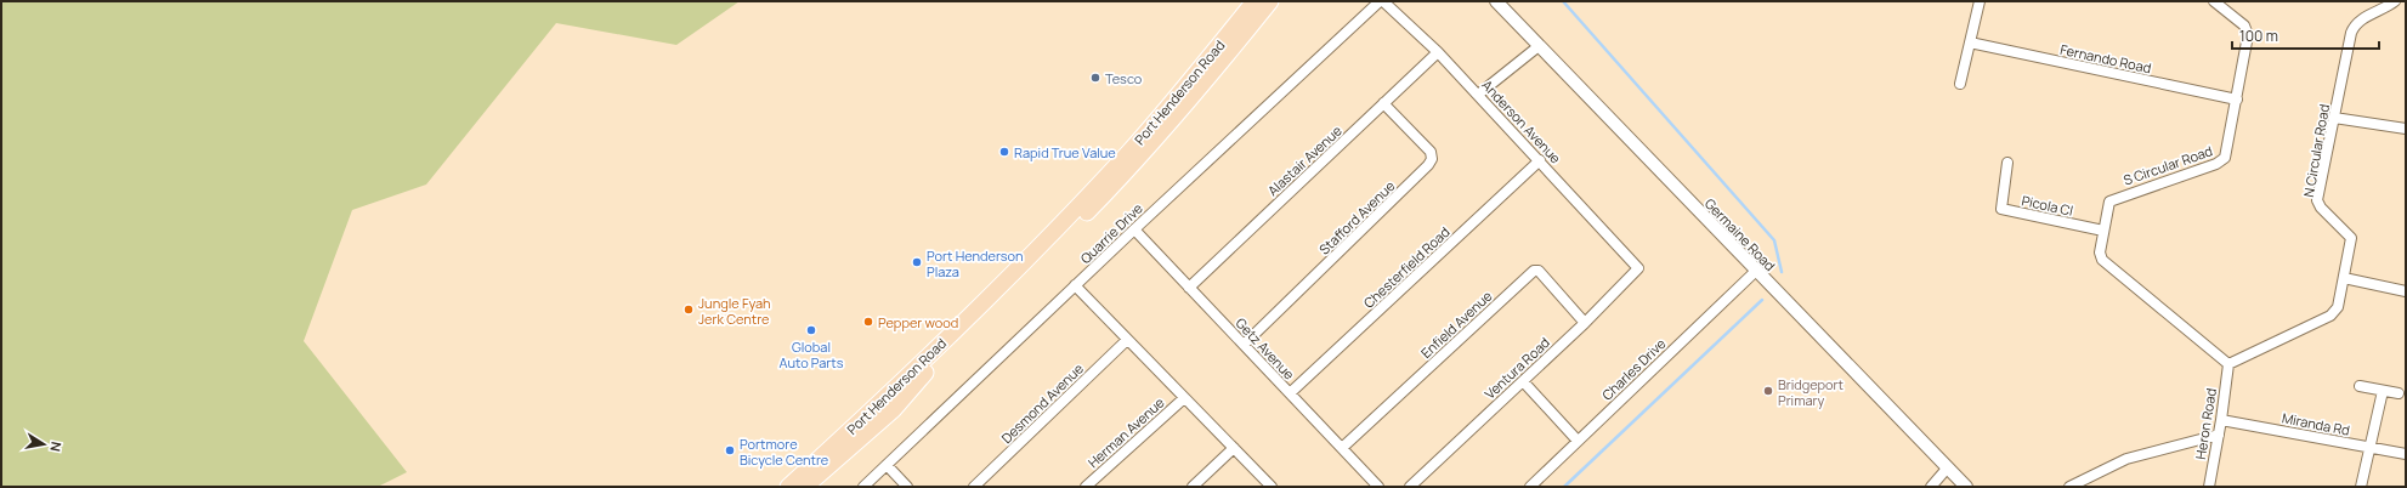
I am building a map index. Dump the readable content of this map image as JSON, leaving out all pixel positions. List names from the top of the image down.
{
  "streets": {
    "main road": ["Port Henderson Road"],
    "street": [
      "Fernando Road",
      "Anderson Avenue",
      "N Circular Road",
      "Alastair Avenue",
      "S Circular Road",
      "Picola Cl",
      "Stafford Avenue",
      "Quarrie Drive",
      "Germaine Road",
      "Chesterfield Road",
      "Enfield Avenue",
      "Getz Avenue",
      "Ventura Road",
      "Charles Drive",
      "Desmond Avenue",
      "Heron Road",
      "Miranda Rd",
      "Herman Avenue"
    ]
  },
  "crossings": [
    ["Fernando Road", "S Circular Road"],
    ["Anderson Avenue", "Alastair Avenue"],
    ["Anderson Avenue", "Quarrie Drive"],
    ["Anderson Avenue", "Chesterfield Road"],
    ["Anderson Avenue", "Ventura Road"],
    ["N Circular Road", "S Circular Road"],
    ["N Circular Road", "Heron Road"],
    ["Alastair Avenue", "Stafford Avenue"],
    ["Alastair Avenue", "Getz Avenue"],
    ["S Circular Road", "Picola Cl"],
    ["S Circular Road", "Heron Road"],
    ["Stafford Avenue", "Getz Avenue"],
    ["Quarrie Drive", "Getz Avenue"],
    ["Germaine Road", "Charles Drive"],
    ["Chesterfield Road", "Getz Avenue"],
    ["Enfield Avenue", "Getz Avenue"],
    ["Enfield Avenue", "Ventura Road"],
    ["Heron Road", "Miranda Rd"]
  ],
  "places": [
    "Tesco",
    "Rapid True Value",
    "Port Henderson Plaza",
    "Jungle Fyah Jerk Centre",
    "Pepper wood",
    "Global Auto Parts",
    "Bridgeport Primary",
    "Portmore Bicycle Centre"
  ],
  "scale_bar": "100 m",
  "north": "right"
}
